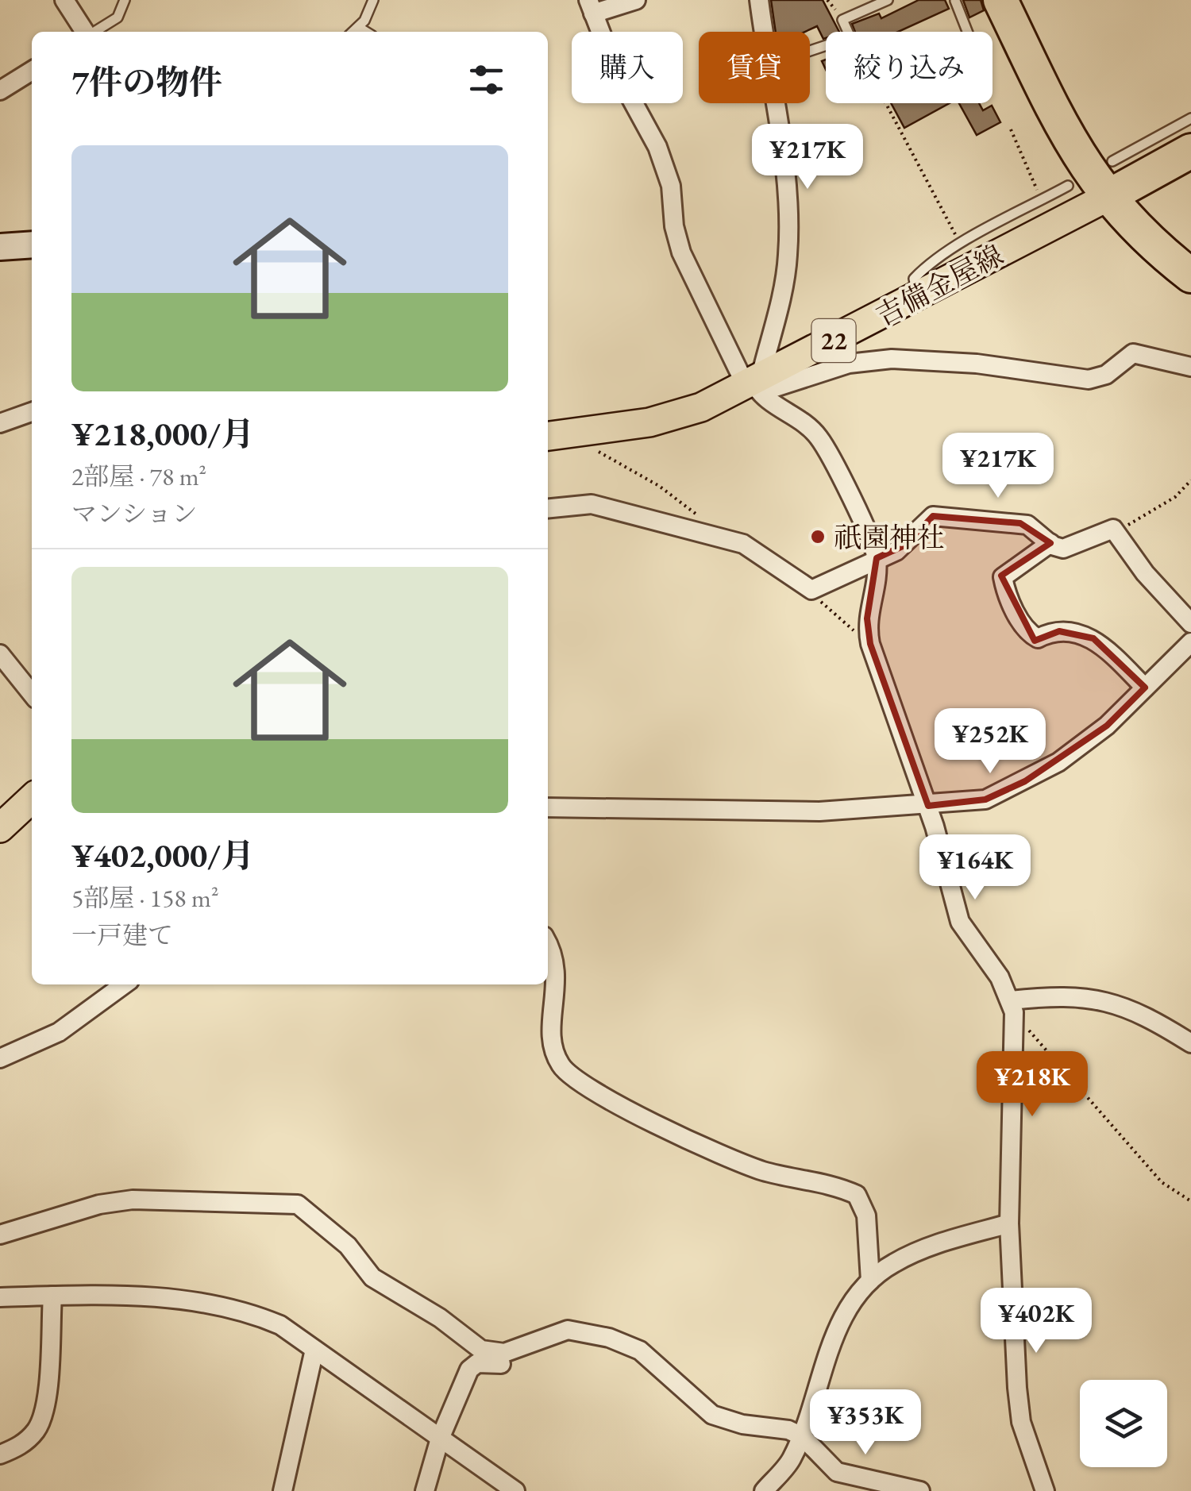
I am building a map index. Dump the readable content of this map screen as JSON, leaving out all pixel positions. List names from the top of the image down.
{
  "streets": {
    "main road": ["吉備金屋線", "22"]
  },
  "places": ["祇園神社"],
  "page": {
    "chip": ["購入", "賃貸", "絞り込み"],
    "heading": "7件の物件",
    "price": [
      "¥217K",
      "¥217K",
      "¥252K",
      "¥164K",
      "¥218K",
      "¥402K",
      "¥353K"
    ],
    "list": [
      {
        "name": "¥218,000/月",
        "note": "2部屋 · 78 m² · マンション"
      },
      {
        "name": "¥402,000/月",
        "note": "5部屋 · 158 m² · 一戸建て"
      }
    ]
  }
}
